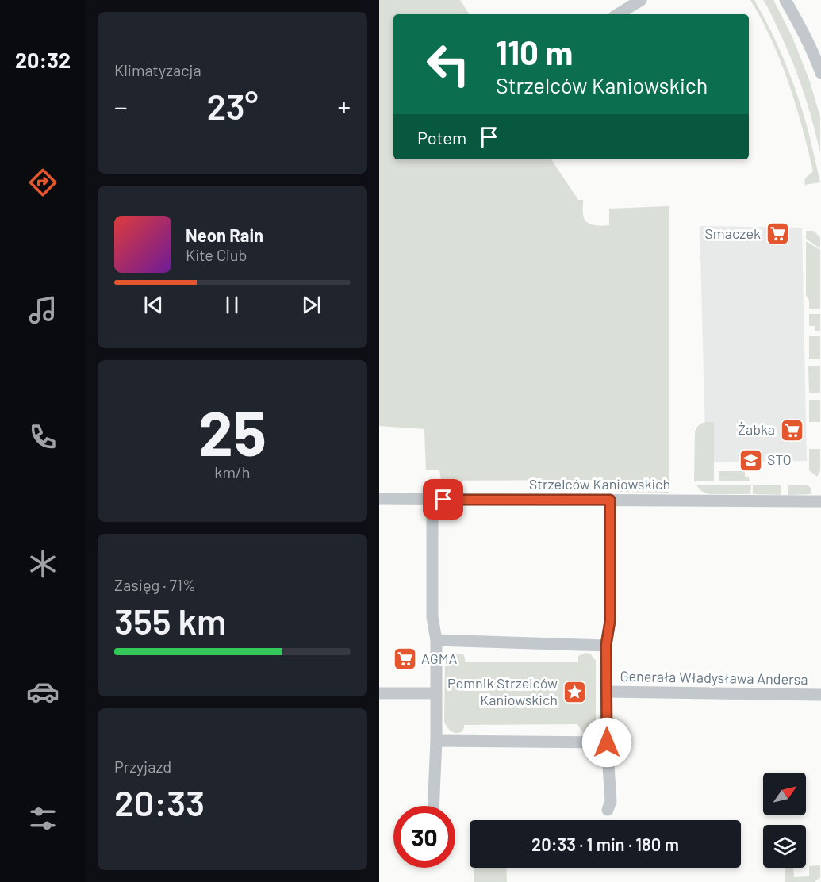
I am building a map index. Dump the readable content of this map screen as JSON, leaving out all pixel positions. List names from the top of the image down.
{
  "streets": {
    "street": ["Strzelców Kaniowskich", "Generała Władysława Andersa"]
  },
  "crossings": [
    ["Strzelców Kaniowskich", "Generała Władysława Andersa"]
  ],
  "places": {
    "supermarket": ["Smaczek", "Żabka", "AGMA"],
    "school or university": ["STO"],
    "place": ["Pomnik Strzelców Kaniowskich"]
  },
  "north": "top right",
  "page": {
    "tabs": "20:32",
    "tile": [
      "Klimatyzacja",
      ["25", "km/h"],
      ["Zasięg · 71%", "355 km"],
      ["Przyjazd", "20:33"]
    ],
    "turn": ["110 m", "Strzelców Kaniowskich"],
    "heat": ["−", "23°", "+"],
    "then": "Potem",
    "song": ["Neon Rain", "Kite Club"],
    "limit": "30",
    "trip": "20:33 · 1 min · 180 m"
  }
}
